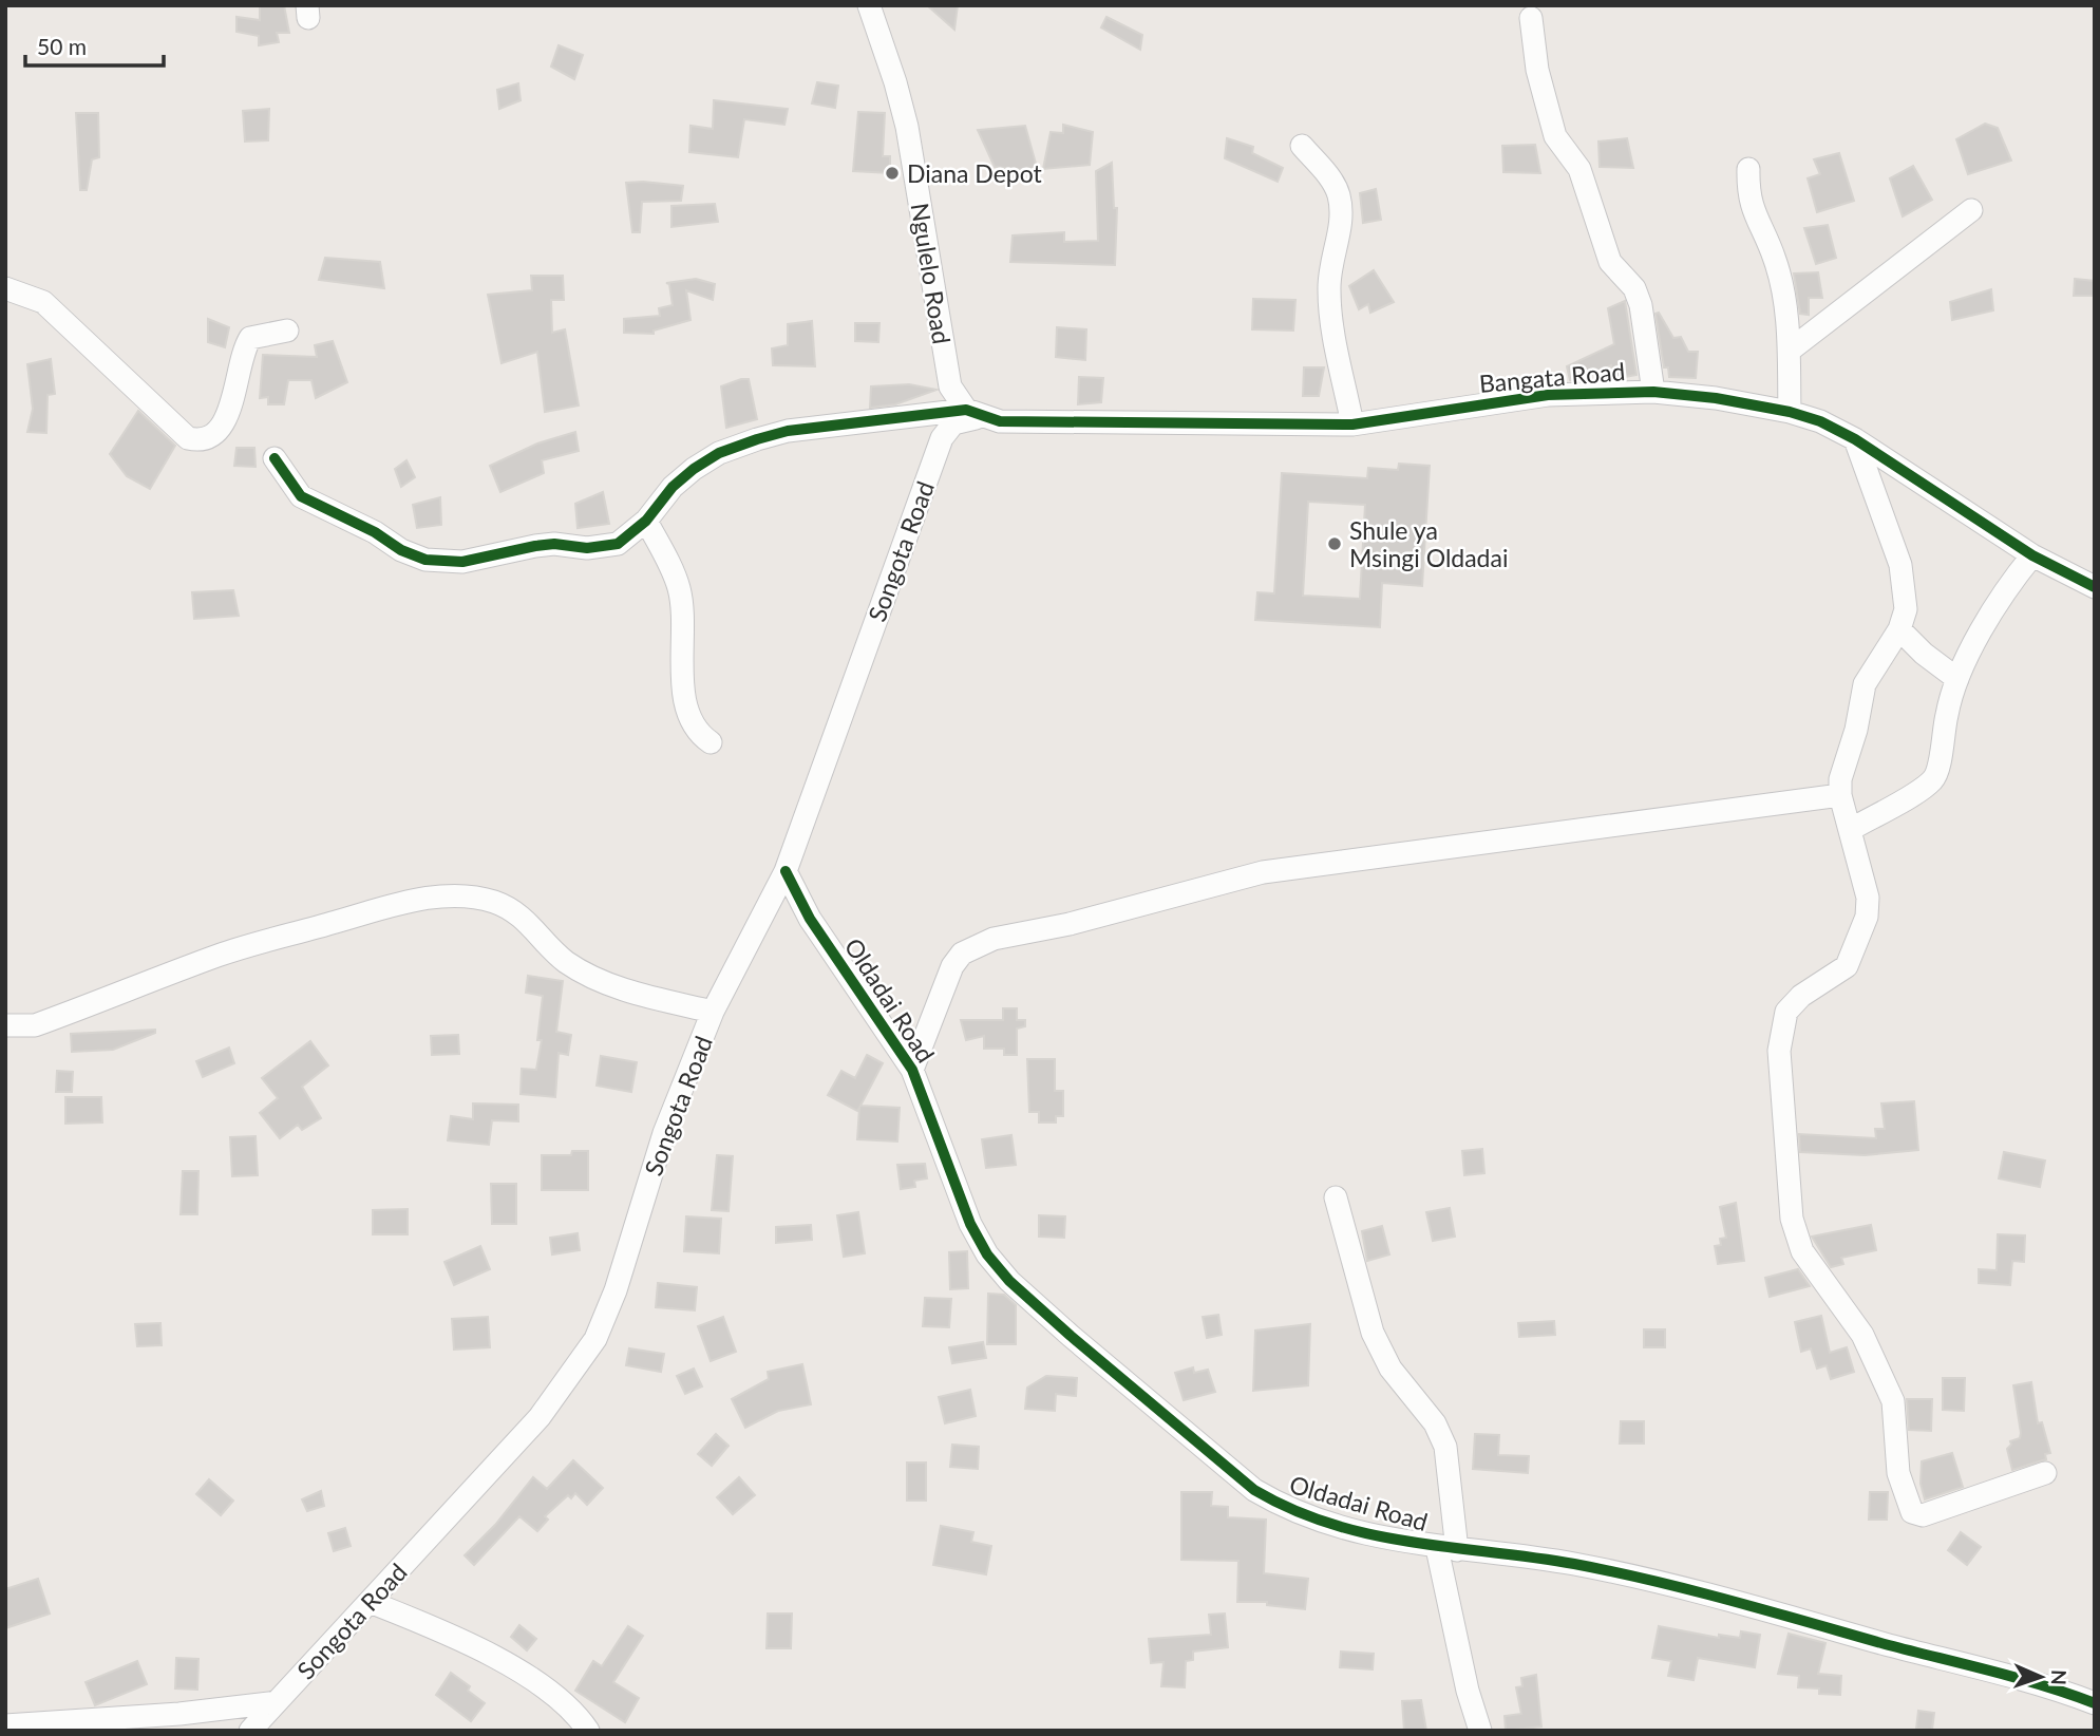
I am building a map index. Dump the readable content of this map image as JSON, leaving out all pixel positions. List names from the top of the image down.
{
  "streets": {
    "street": [
      "Ngulelo Road",
      "Bangata Road",
      "Songota Road",
      "Oldadai Road"
    ]
  },
  "crossings": [
    ["Ngulelo Road", "Bangata Road"],
    ["Ngulelo Road", "Songota Road"],
    ["Bangata Road", "Songota Road"],
    ["Songota Road", "Oldadai Road"]
  ],
  "places": ["Diana Depot", "Shule ya Msingi Oldadai"],
  "scale_bar": "50 m",
  "north": "right"
}
